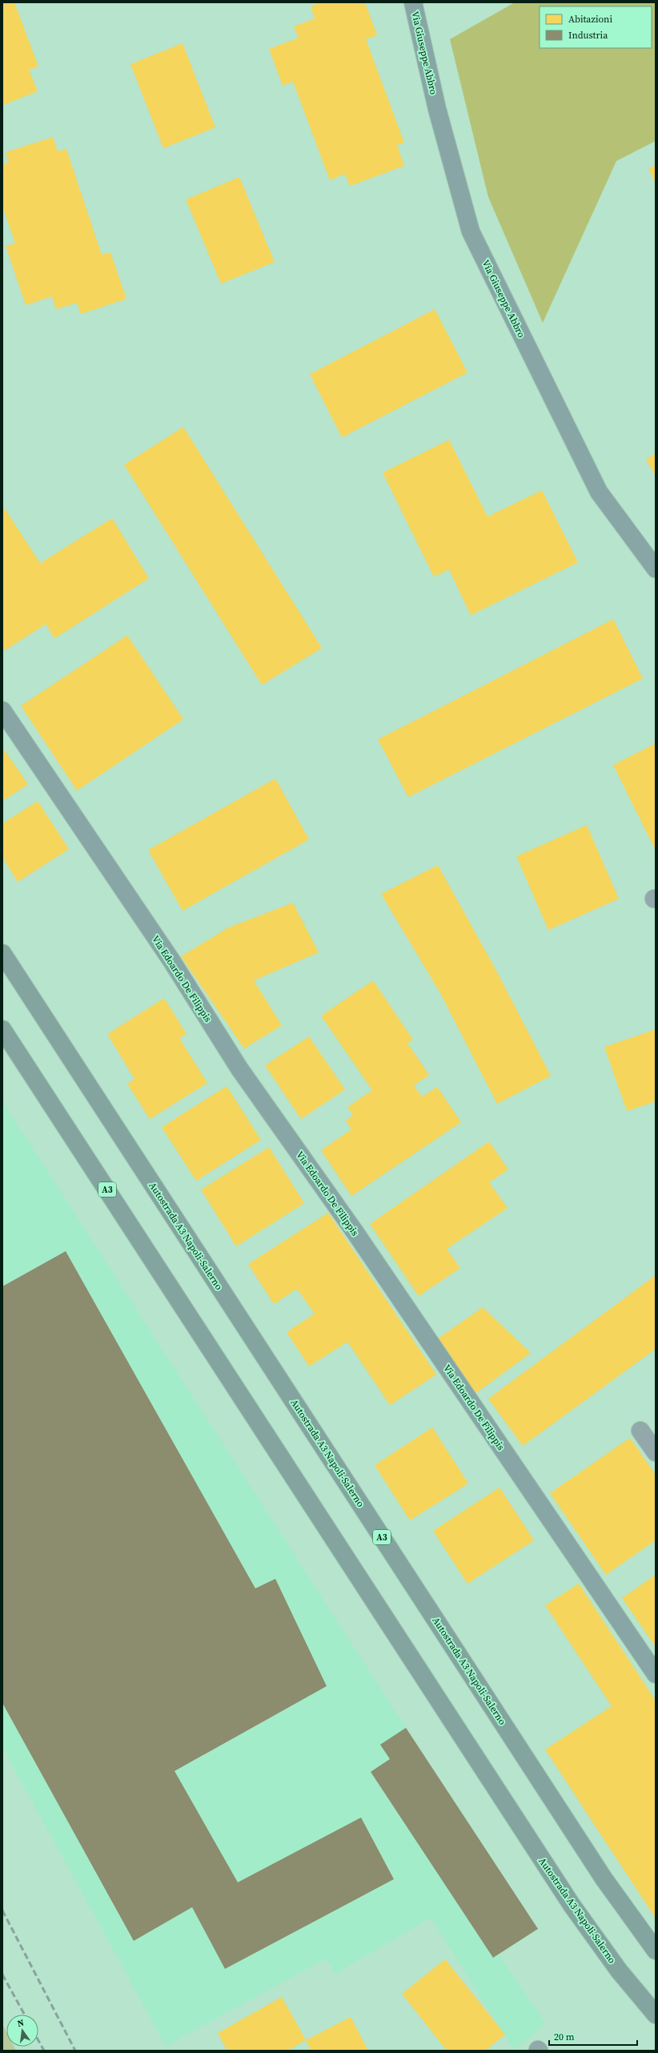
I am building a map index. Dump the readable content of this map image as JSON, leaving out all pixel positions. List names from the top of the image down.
{
  "streets": {
    "highway": ["A3", "Autostrada A3 Napoli-Salerno"],
    "street": ["Via Giuseppe Abbro", "Via Edoardo De Filippis"]
  },
  "legend": ["Abitazioni", "Industria"],
  "scale_bar": "20 m",
  "north": "top"
}
